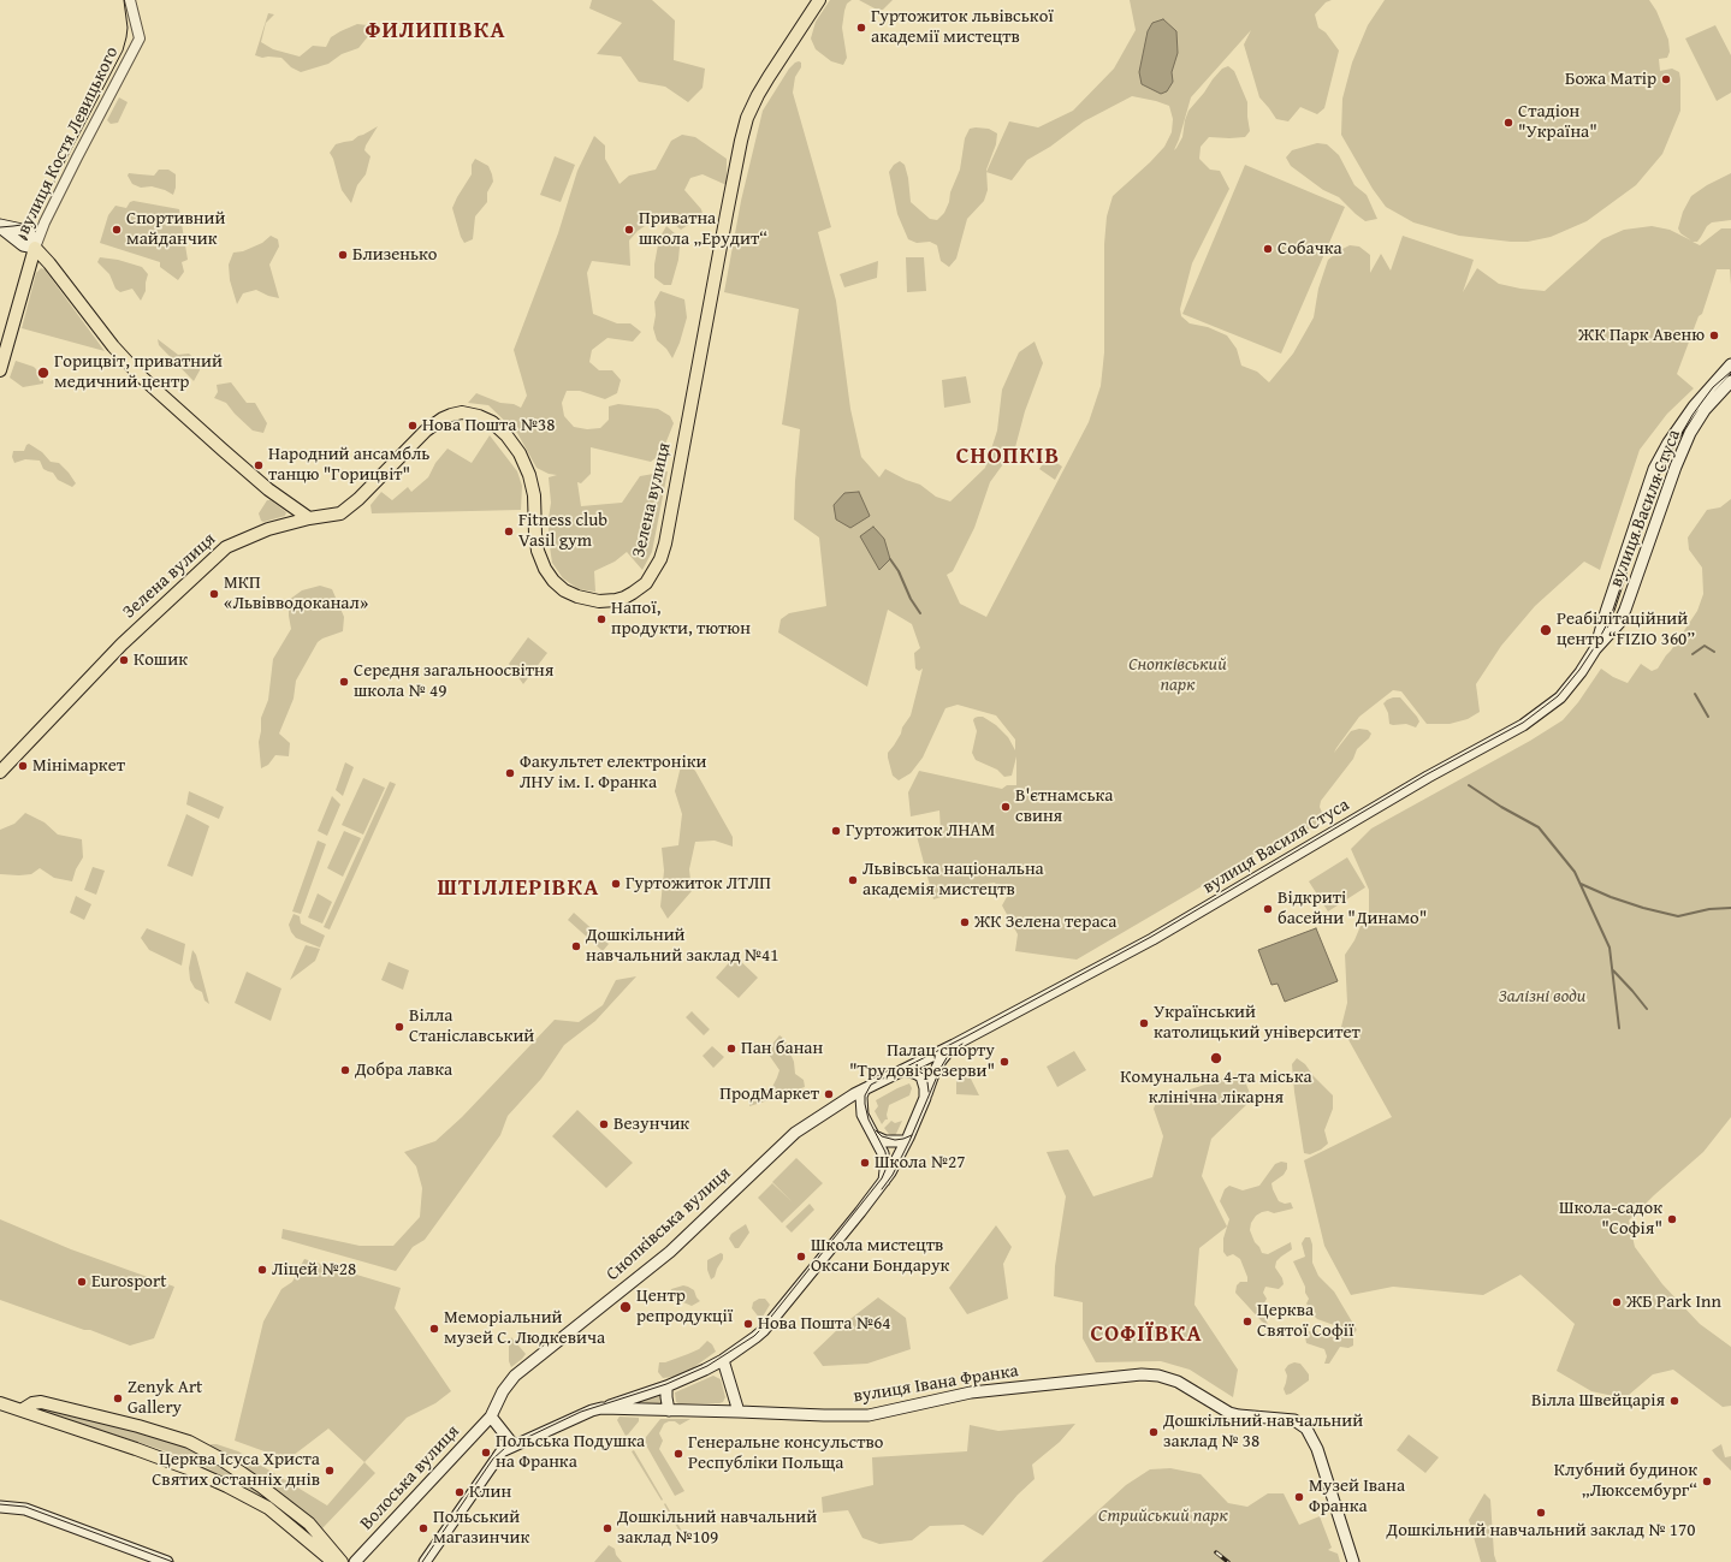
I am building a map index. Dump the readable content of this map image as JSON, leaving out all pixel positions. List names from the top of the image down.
{
  "streets": {
    "main road": [
      "вулиця Костя Левицького",
      "Зелена вулиця",
      "вулиця Василя Стуса",
      "Снопківська вулиця",
      "вулиця Івана Франка",
      "Волоська вулиця"
    ]
  },
  "crossings": [
    ["Снопківська вулиця", "Волоська вулиця"]
  ],
  "districts": [
    "ФИЛИПІВКА",
    "СНОПКІВ",
    "ШТІЛЛЕРІВКА",
    "СОФІЇВКА"
  ],
  "parks": ["Снопківський парк", "Залізні води", "Стрийський парк"],
  "places": [
    "Гуртожиток львівської академії мистецтв",
    "Божа Матір",
    "Стадіон \"Україна\"",
    "Спортивний майданчик",
    "Приватна школа „Ерудит“",
    "Собачка",
    "Близенько",
    "ЖК Парк Авеню",
    "Горицвіт, приватний медичний центр",
    "Нова Пошта №38",
    "Народний ансамбль танцю \"Горицвіт\"",
    "Fitness club Vasil gym",
    "МКП «Львівводоканал»",
    "Напої, продукти, тютюн",
    "Реабілітаційний центр “FIZIO 360”",
    "Кошик",
    "Середня загальноосвітня школа № 49",
    "Мінімаркет",
    "Факультет електроніки ЛНУ ім. І. Франка",
    "В'єтнамська свиня",
    "Гуртожиток ЛНАМ",
    "Львівська національна академія мистецтв",
    "Гуртожиток ЛТЛП",
    "Відкриті басейни \"Динамо\"",
    "ЖК Зелена тераса",
    "Дошкільний навчальний заклад №41",
    "Український католицький університет",
    "Вілла Станіславський",
    "Пан банан",
    "Комунальна 4-та міська клінічна лікарня",
    "Палац спорту \"Трудові резерви\"",
    "Добра лавка",
    "ПродМаркет",
    "Везунчик",
    "Школа №27",
    "Школа-садок \"Софія\"",
    "Школа мистецтв Оксани Бондарук",
    "Ліцей №28",
    "Eurosport",
    "ЖБ Park Inn",
    "Центр репродукції",
    "Церква Святої Софії",
    "Нова Пошта №64",
    "Меморіальний музей С. Людкевича",
    "Zenyk Art Gallery",
    "Вілла Швейцарія",
    "Дошкільний навчальний заклад № 38",
    "Польська Подушка на Франка",
    "Генеральне консульство Республіки Польща",
    "Церква Ісуса Христа Святих останніх днів",
    "Клубний будинок „Люксембург“",
    "Клин",
    "Музей Івана Франка",
    "Дошкільний навчальний заклад № 170",
    "Польський магазинчик",
    "Дошкільний навчальний заклад №109"
  ]
}
